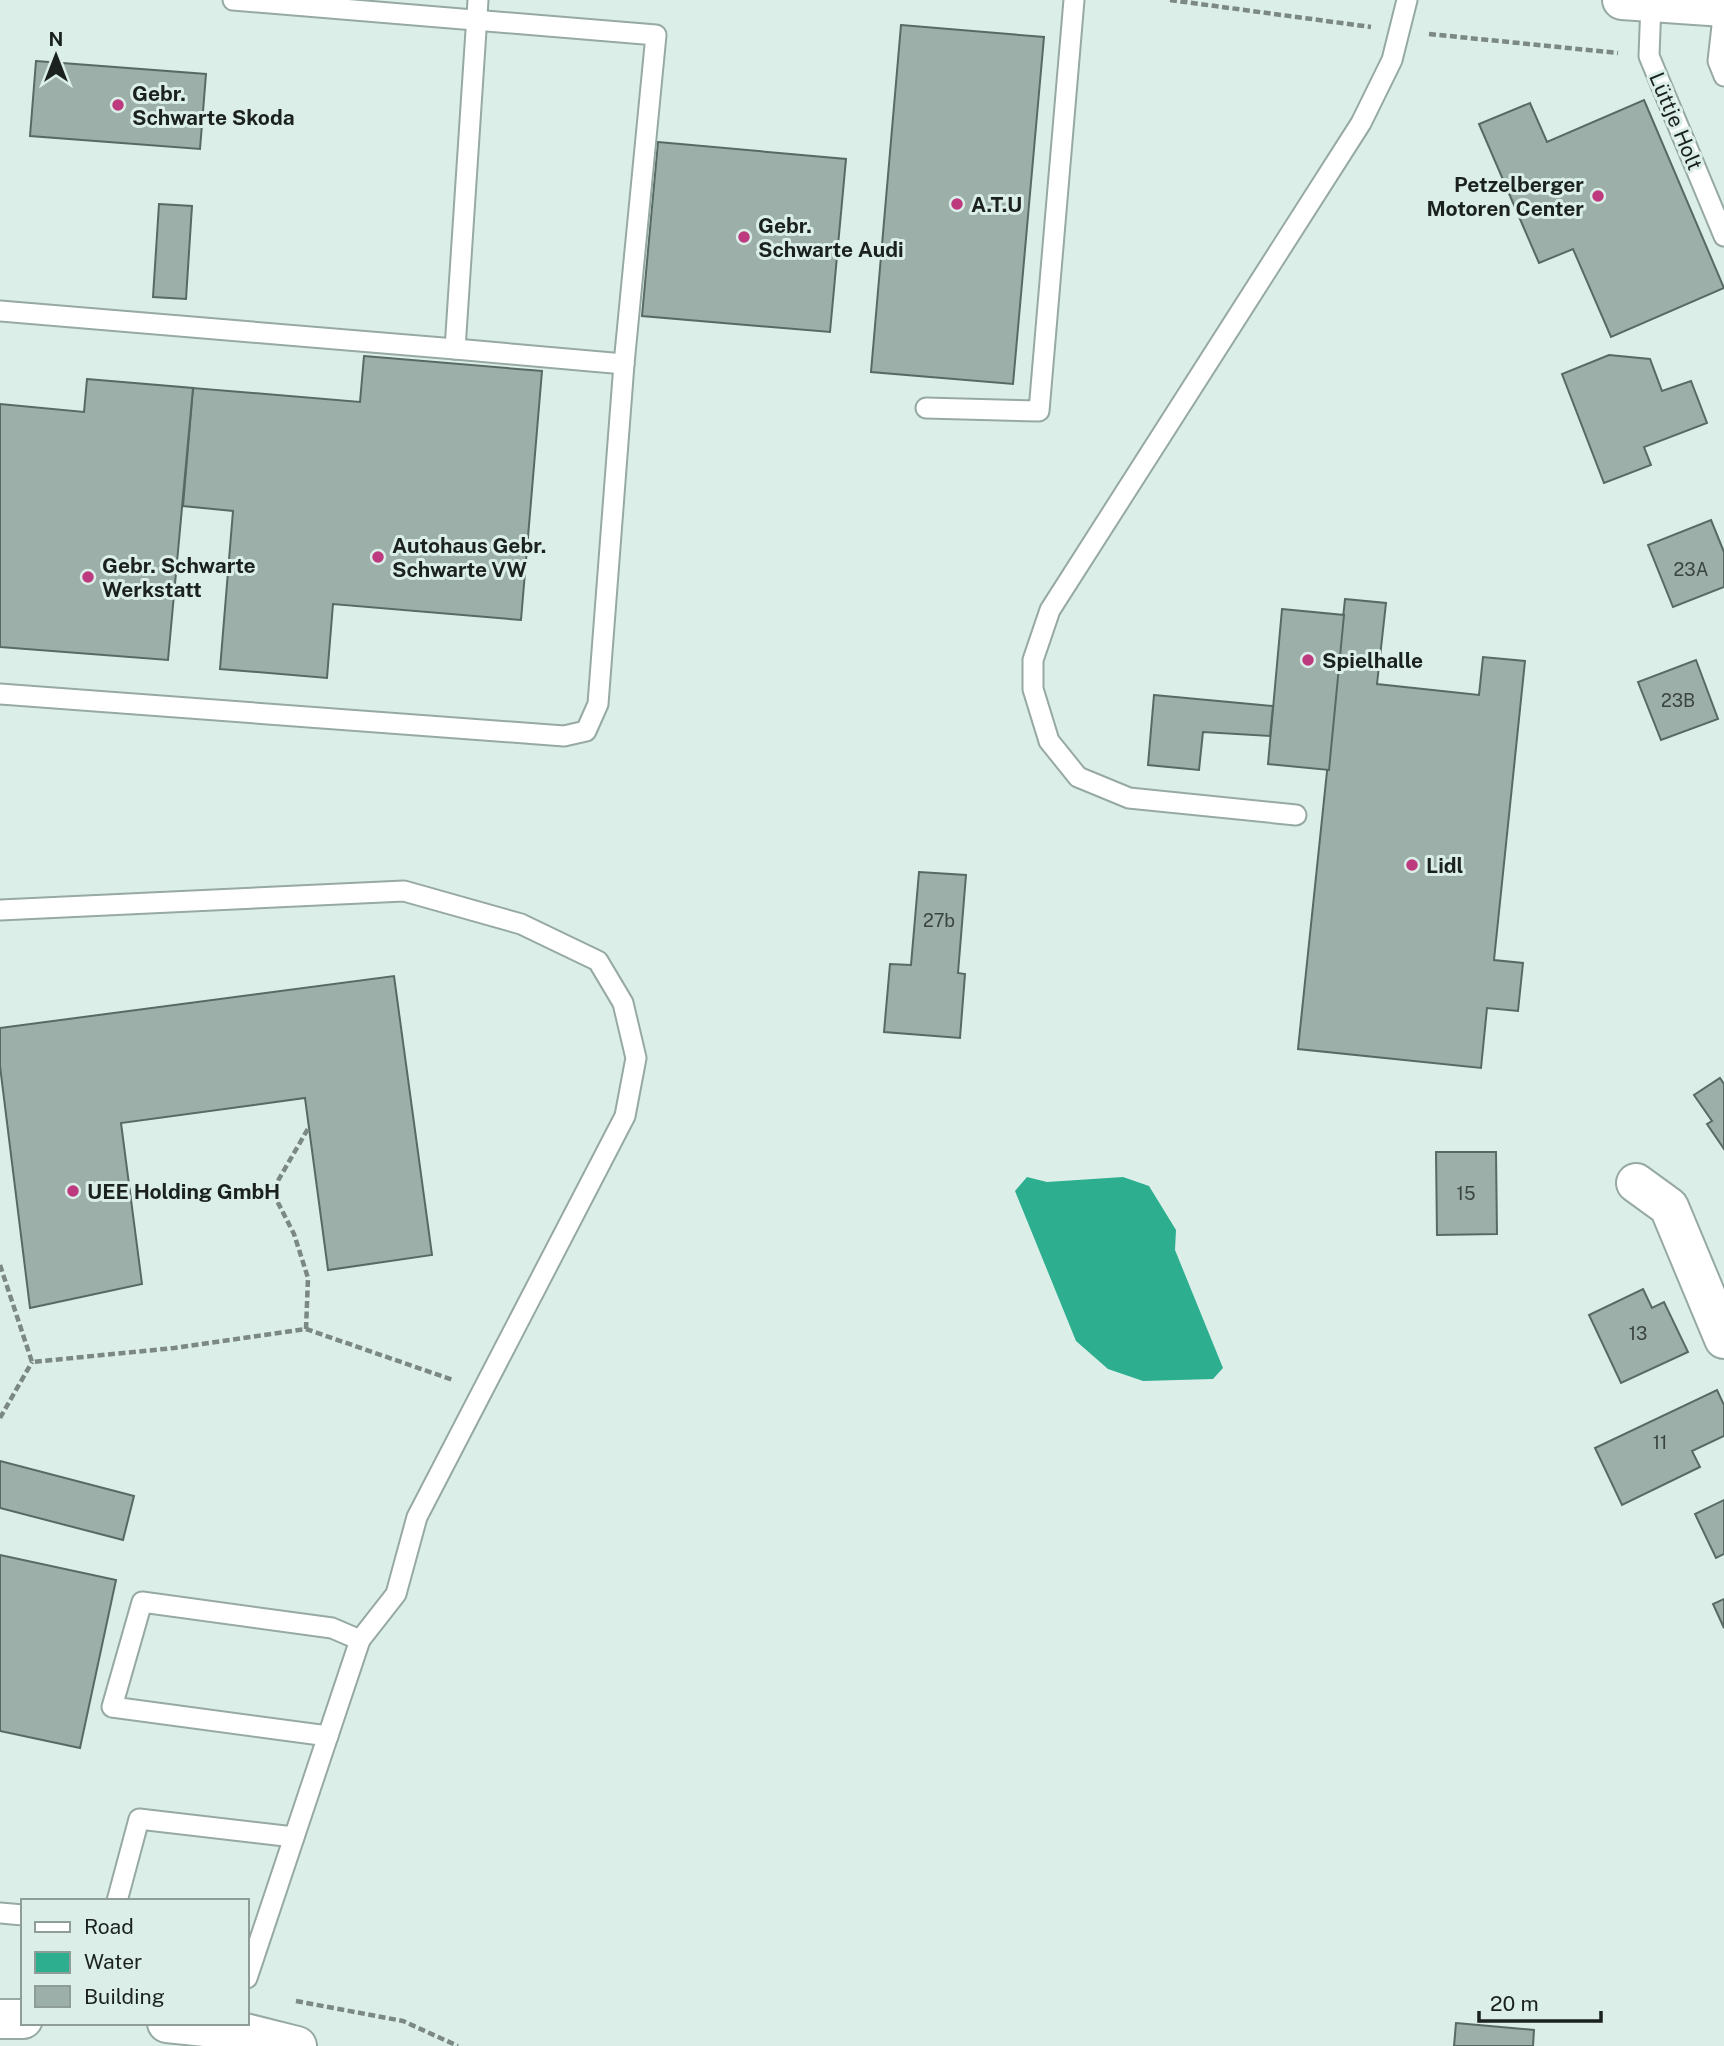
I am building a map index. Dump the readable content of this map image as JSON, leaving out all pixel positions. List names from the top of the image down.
{
  "streets": {
    "lane": ["Lüttje Holt"]
  },
  "places": [
    "Gebr. Schwarte Skoda",
    "Petzelberger Motoren Center",
    "A.T.U",
    "Gebr. Schwarte Audi",
    "Autohaus Gebr. Schwarte VW",
    "Gebr. Schwarte Werkstatt",
    "Spielhalle",
    "Lidl",
    "UEE Holding GmbH"
  ],
  "house_numbers": [
    "23A",
    "23B",
    "27b",
    "15",
    "13",
    "11"
  ],
  "legend": ["Road", "Water", "Building"],
  "scale_bar": "20 m",
  "north": "top"
}
